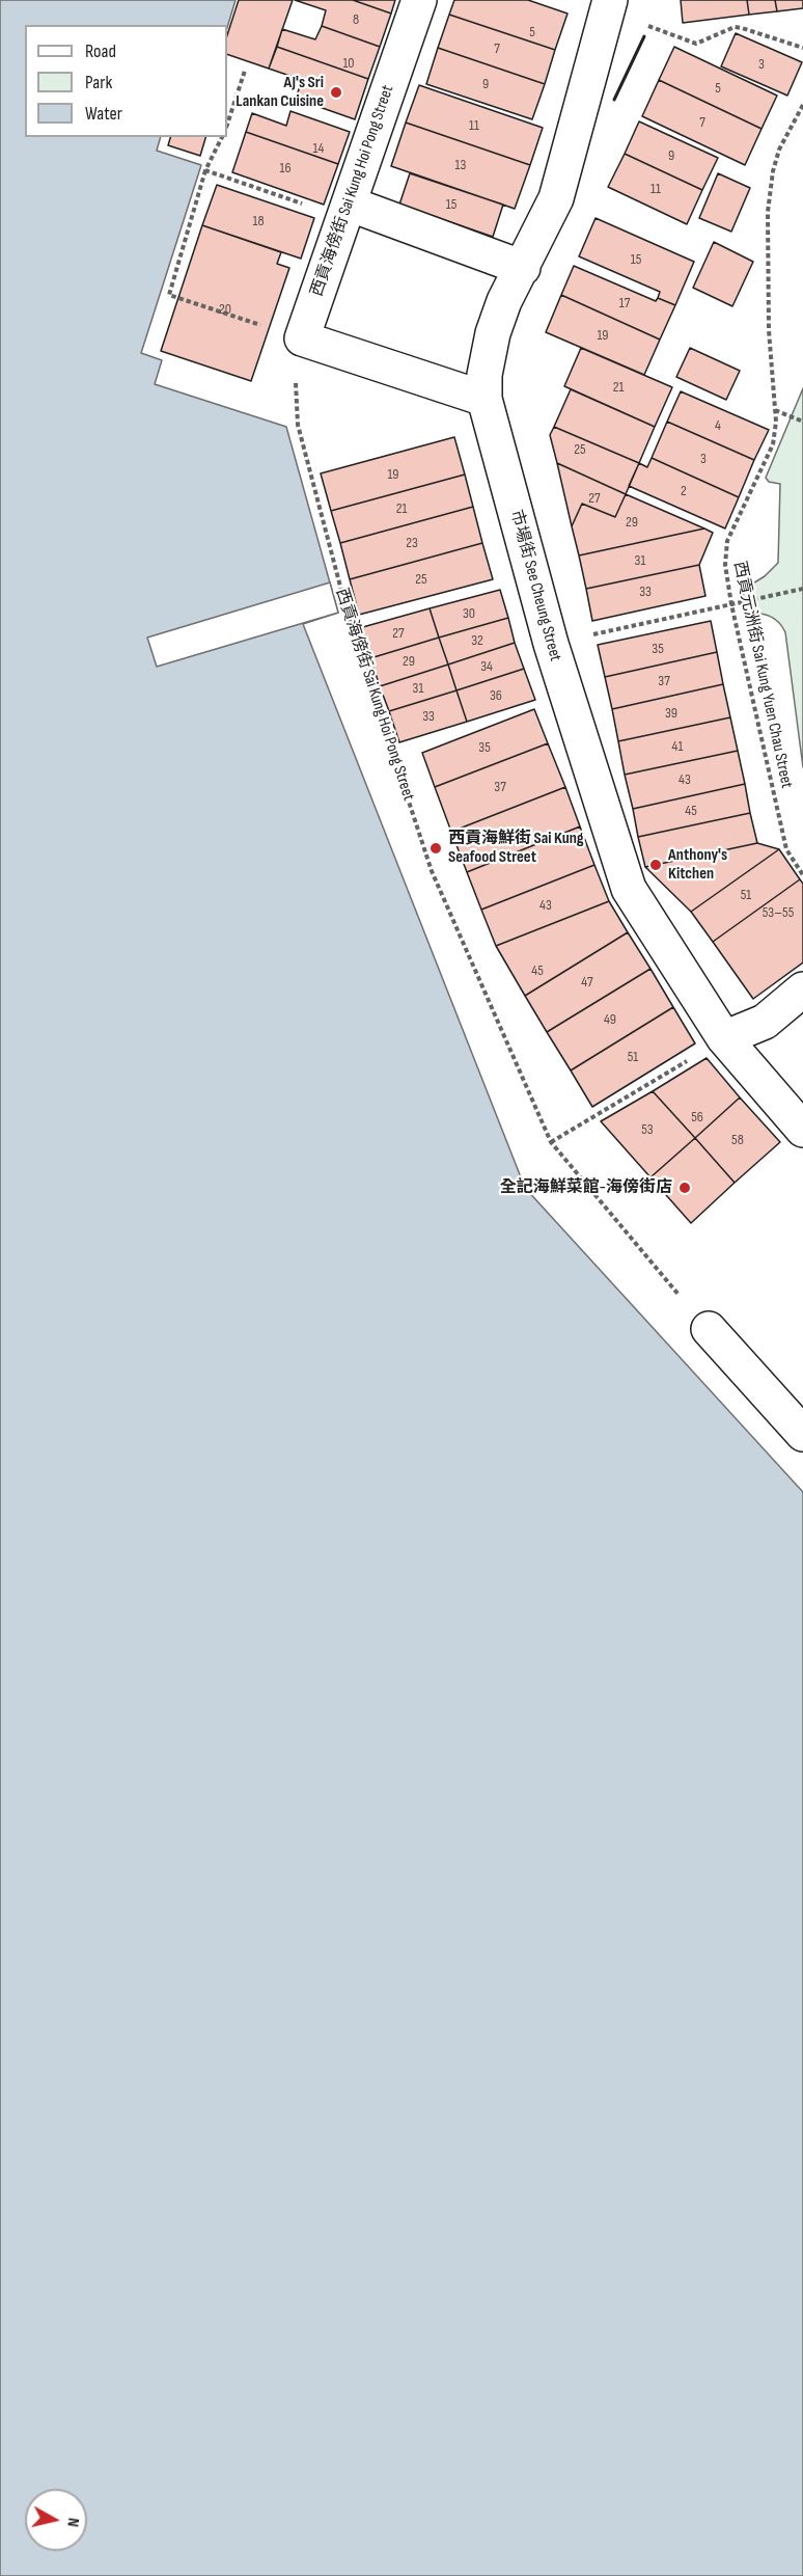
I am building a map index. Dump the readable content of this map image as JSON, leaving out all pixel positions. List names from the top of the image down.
{
  "streets": {
    "street": ["西貢海傍街 Sai Kung Hoi Pong Street", "市場街 See Cheung Street"],
    "path": ["西貢元洲街 Sai Kung Yuen Chau Street"]
  },
  "places": [
    "AJ's Sri Lankan Cuisine",
    "西貢海鮮街 Sai Kung Seafood Street",
    "Anthony's Kitchen",
    "全記海鮮菜館-海傍街店"
  ],
  "house_numbers": [
    "8",
    "5",
    "7",
    "10",
    "3",
    "9",
    "5",
    "7",
    "11",
    "14",
    "9",
    "13",
    "16",
    "11",
    "15",
    "18",
    "15",
    "17",
    "20",
    "19",
    "21",
    "4",
    "25",
    "3",
    "19",
    "2",
    "27",
    "21",
    "29",
    "23",
    "31",
    "25",
    "33",
    "30",
    "27",
    "32",
    "35",
    "29",
    "34",
    "37",
    "31",
    "36",
    "39",
    "33",
    "41",
    "35",
    "43",
    "37",
    "45",
    "51",
    "43",
    "53–55",
    "45",
    "47",
    "49",
    "51",
    "56",
    "53",
    "58"
  ],
  "legend": ["Road", "Park", "Water"],
  "north": "right"
}
